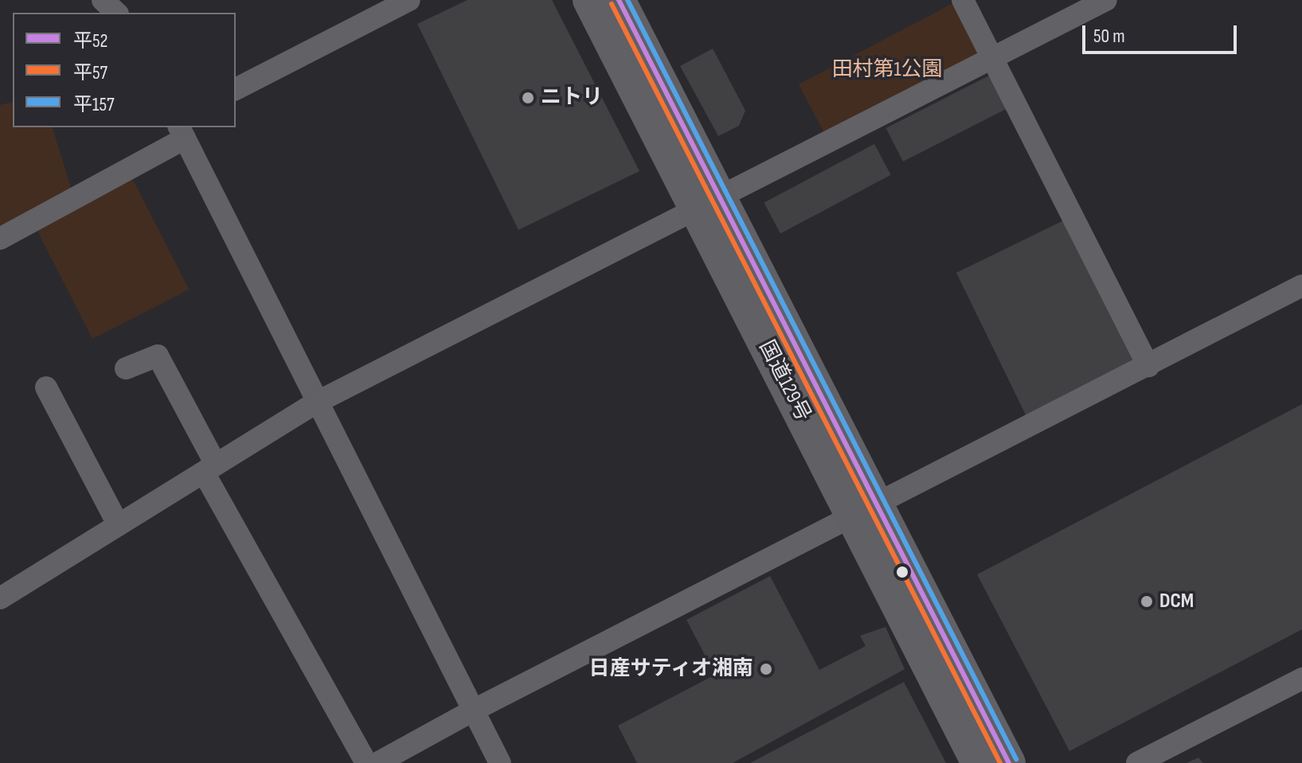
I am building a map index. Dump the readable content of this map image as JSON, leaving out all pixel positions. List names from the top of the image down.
{
  "streets": {
    "highway": ["国道129号"]
  },
  "parks": ["田村第1公園"],
  "places": ["ニトリ", "DCM", "日産サティオ湘南"],
  "lines": ["transit line 平52", "transit line 平157", "transit line 平57"],
  "legend": ["平52", "平57", "平157"],
  "scale_bar": "50 m"
}
